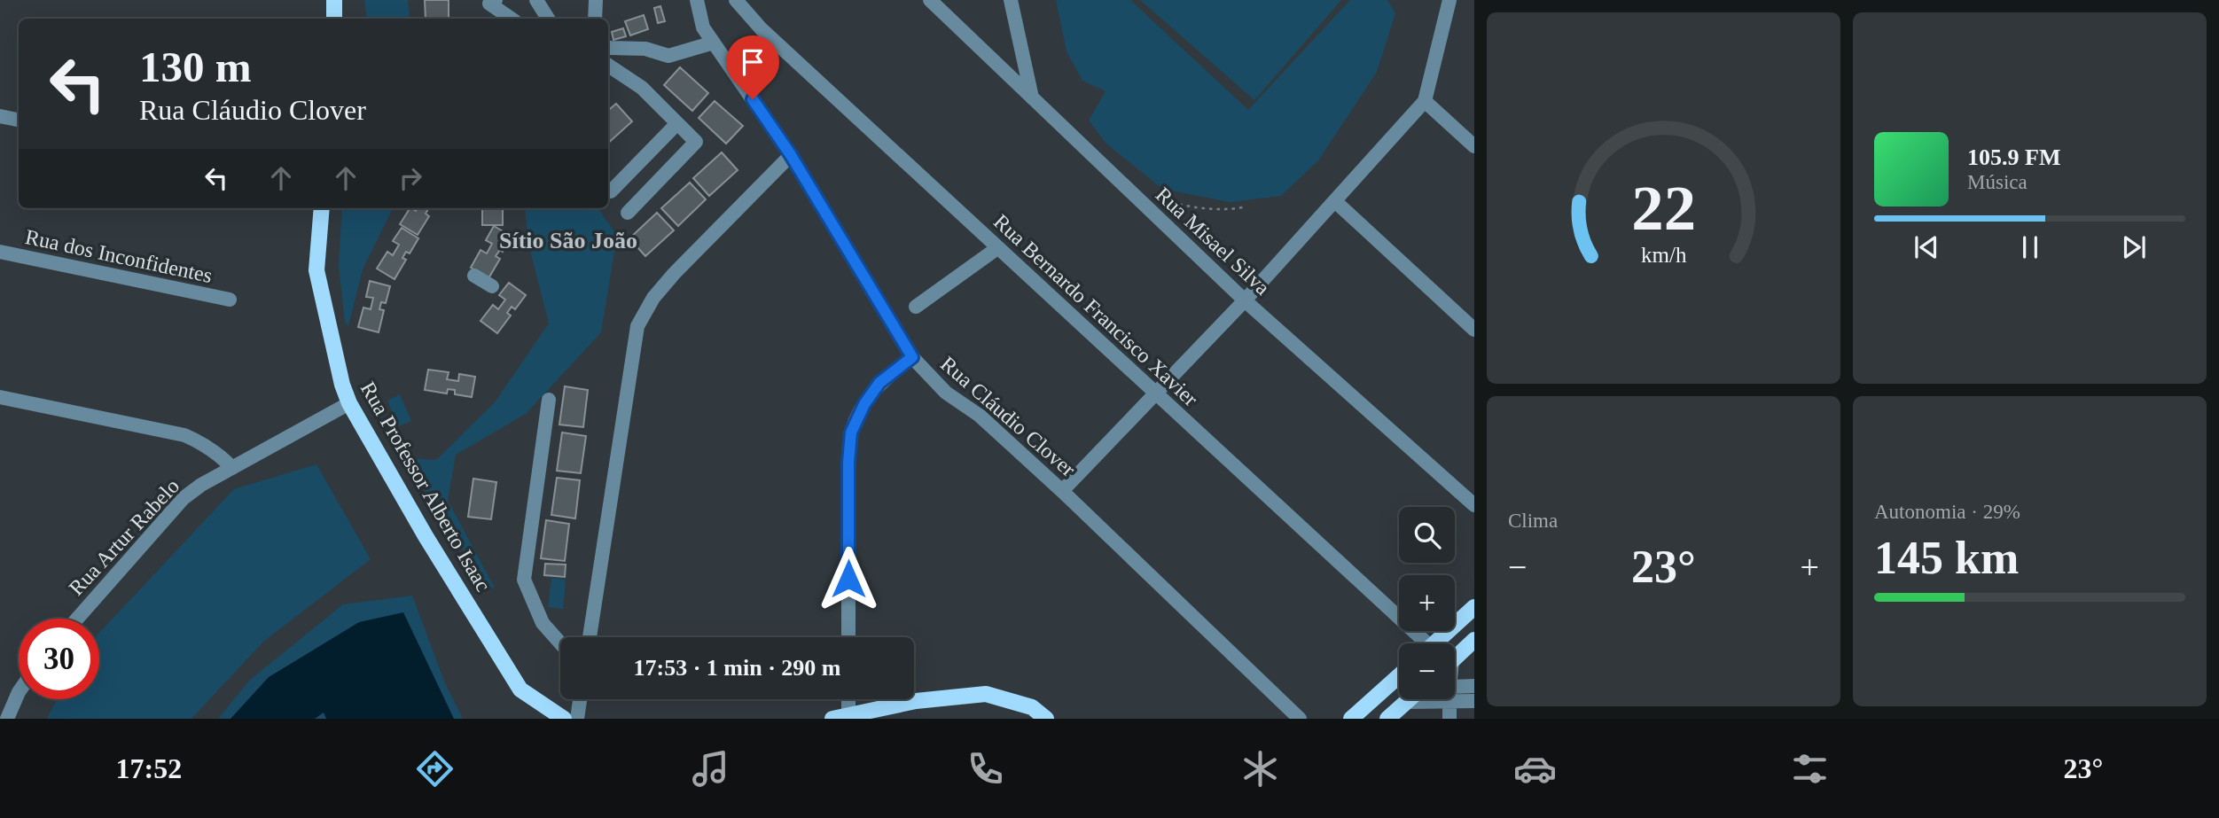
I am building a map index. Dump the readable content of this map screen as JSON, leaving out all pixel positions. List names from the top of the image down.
{
  "streets": {
    "main road": ["Rua Professor Alberto Isaac"],
    "street": [
      "Rua Misael Silva",
      "Rua dos Inconfidentes",
      "Rua Bernardo Francisco Xavier",
      "Rua Cláudio Clover",
      "Rua Artur Rabelo"
    ]
  },
  "crossings": [
    ["Rua Professor Alberto Isaac", "Rua Artur Rabelo"]
  ],
  "districts": ["Sítio São João"],
  "page": {
    "turn": ["130 m", "Rua Cláudio Clover"],
    "song": ["105.9 FM", "Música"],
    "tile": [
      "Clima",
      ["Autonomia · 29%", "145 km"]
    ],
    "map_buttons": ["+", "−"],
    "heat": ["−", "23°", "+"],
    "limit": "30",
    "trip": "17:53 · 1 min · 290 m",
    "tabs": ["17:52", "23°"],
    "gauge": ["22", "km/h"]
  }
}
